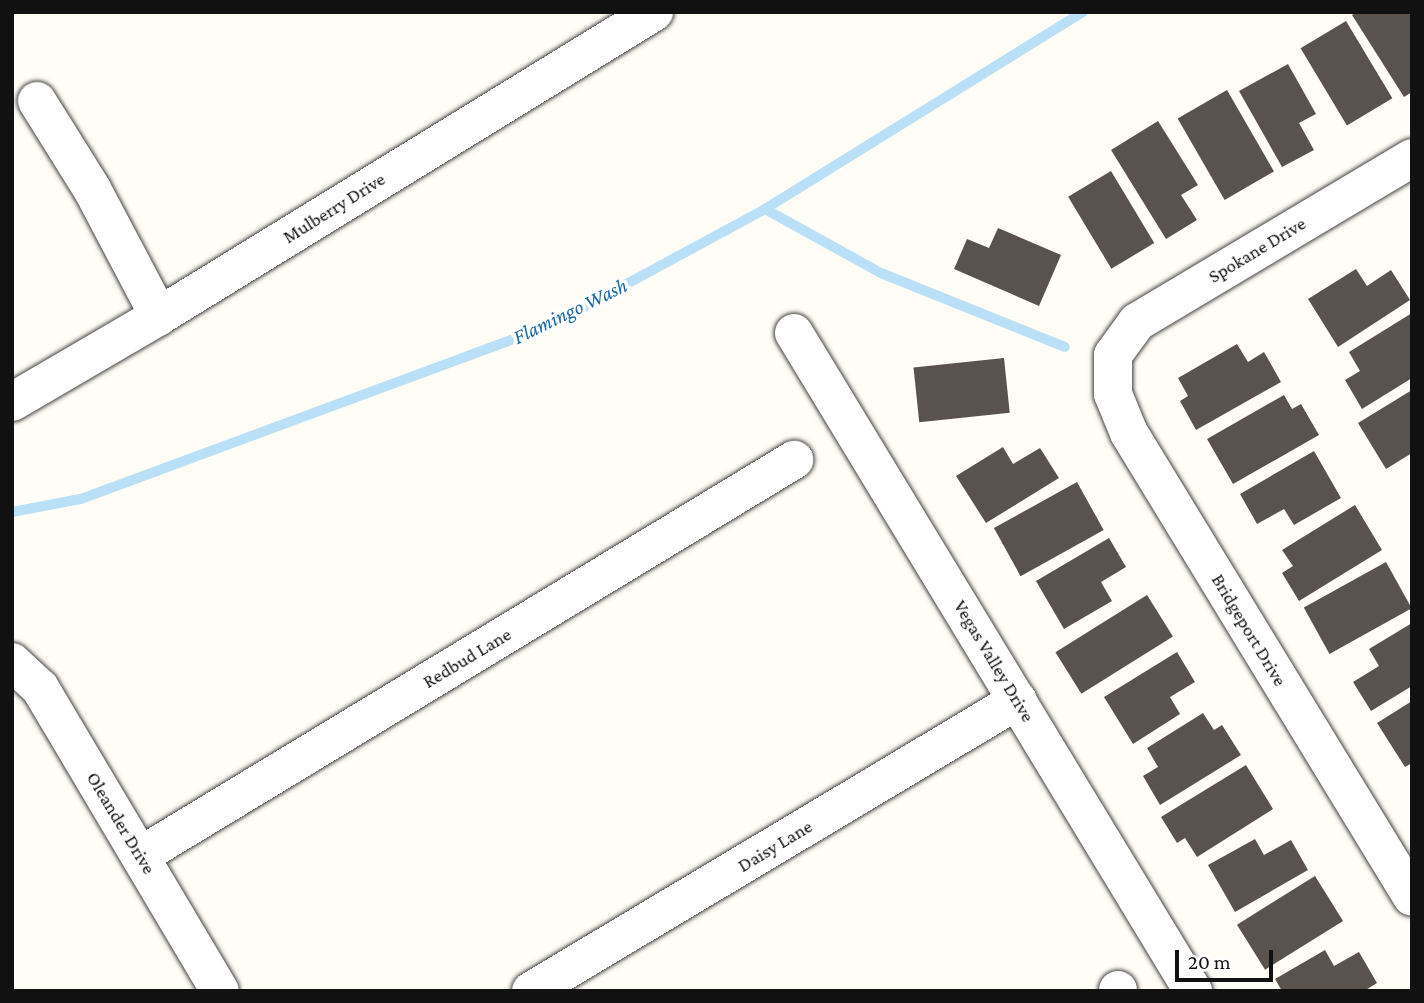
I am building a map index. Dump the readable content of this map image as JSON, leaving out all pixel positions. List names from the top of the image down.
{
  "streets": {
    "street": [
      "Mulberry Drive",
      "Spokane Drive",
      "Bridgeport Drive",
      "Redbud Lane",
      "Vegas Valley Drive",
      "Oleander Drive",
      "Daisy Lane"
    ]
  },
  "crossings": [
    ["Spokane Drive", "Bridgeport Drive"],
    ["Redbud Lane", "Oleander Drive"],
    ["Vegas Valley Drive", "Daisy Lane"]
  ],
  "water": ["Flamingo Wash"],
  "scale_bar": "20 m"
}
